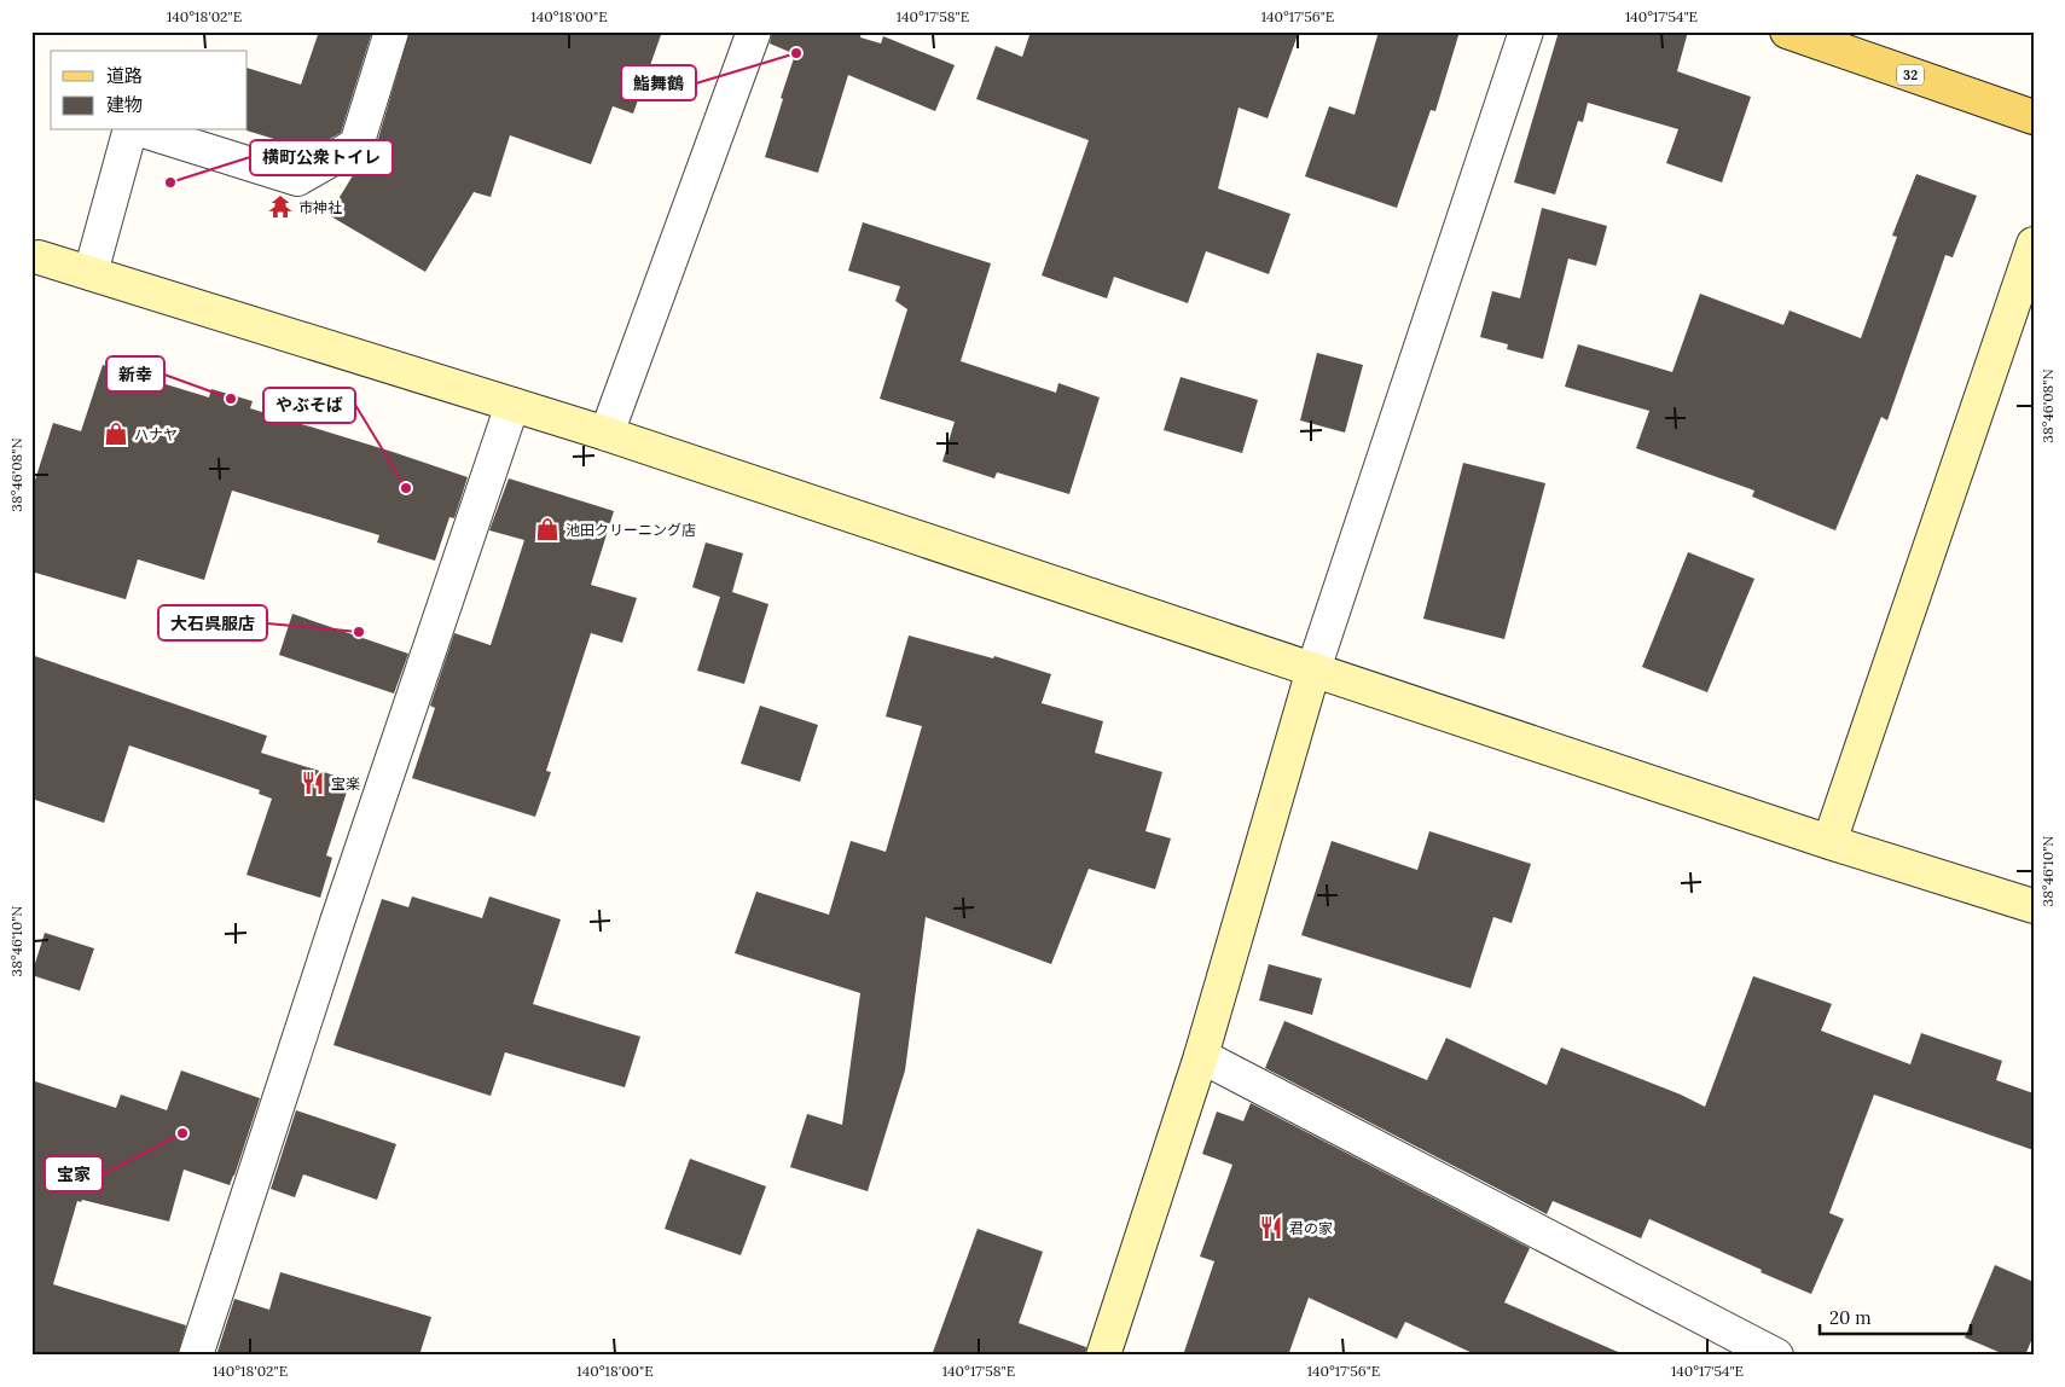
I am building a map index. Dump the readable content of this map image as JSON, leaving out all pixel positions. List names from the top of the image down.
{
  "streets": {
    "main road": ["32"]
  },
  "places": {
    "other": [
      "鮨舞鶴",
      "横町公衆トイレ",
      "新幸",
      "やぶそば",
      "大石呉服店",
      "宝家"
    ],
    "temple": ["市神社"],
    "shop": ["ハナヤ", "池田クリーニング店"],
    "restaurant": ["宝楽", "君の家"]
  },
  "legend": ["道路", "建物"],
  "scale_bar": "20 m",
  "coordinates": [
    "140°18'02\"E",
    "140°18'00\"E",
    "140°17'58\"E",
    "140°17'56\"E",
    "140°17'54\"E",
    "38°46'08\"N",
    "38°46'10\"N"
  ]
}
